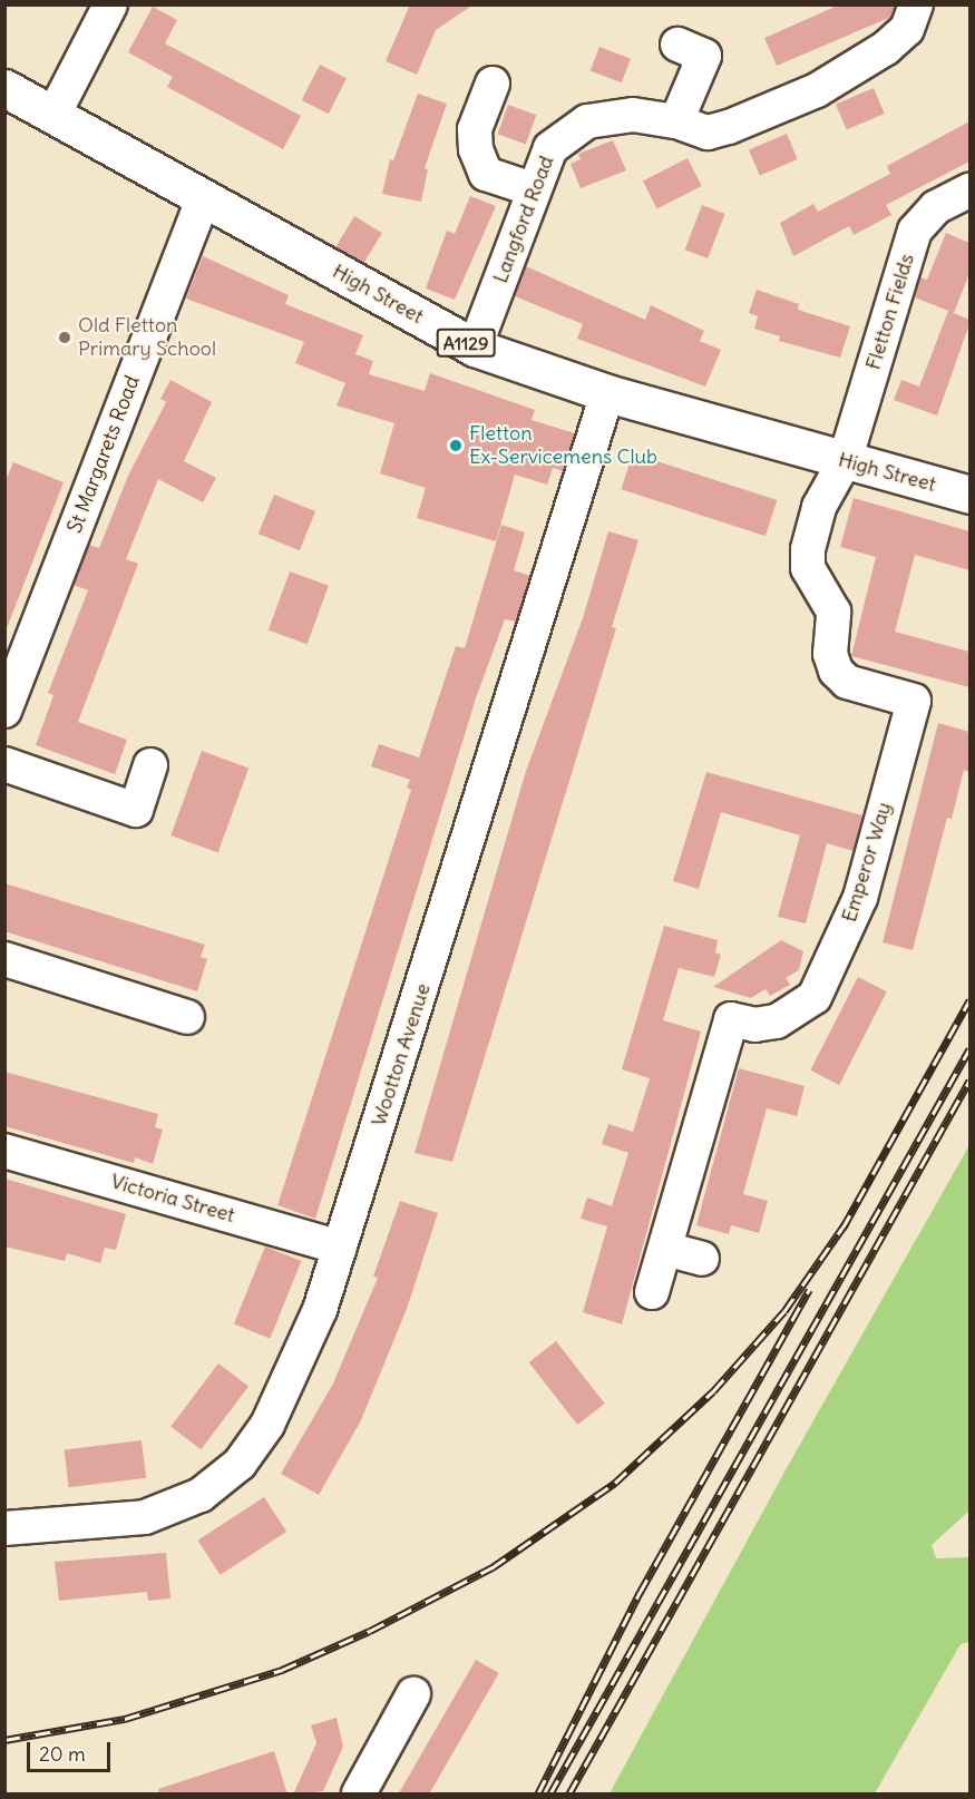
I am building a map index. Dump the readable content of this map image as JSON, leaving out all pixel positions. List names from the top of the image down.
{
  "streets": {
    "main road": ["High Street", "A1129"],
    "street": [
      "Langford Road",
      "Fletton Fields",
      "St Margarets Road",
      "Emperor Way",
      "Wootton Avenue",
      "Victoria Street"
    ]
  },
  "crossings": [
    ["Langford Road", "High Street"],
    ["High Street", "Fletton Fields"],
    ["High Street", "St Margarets Road"],
    ["High Street", "Emperor Way"],
    ["High Street", "Wootton Avenue"],
    ["Fletton Fields", "Emperor Way"],
    ["Wootton Avenue", "Victoria Street"]
  ],
  "places": ["Old Fletton Primary School", "Fletton Ex-Servicemens Club"],
  "scale_bar": "20 m"
}
